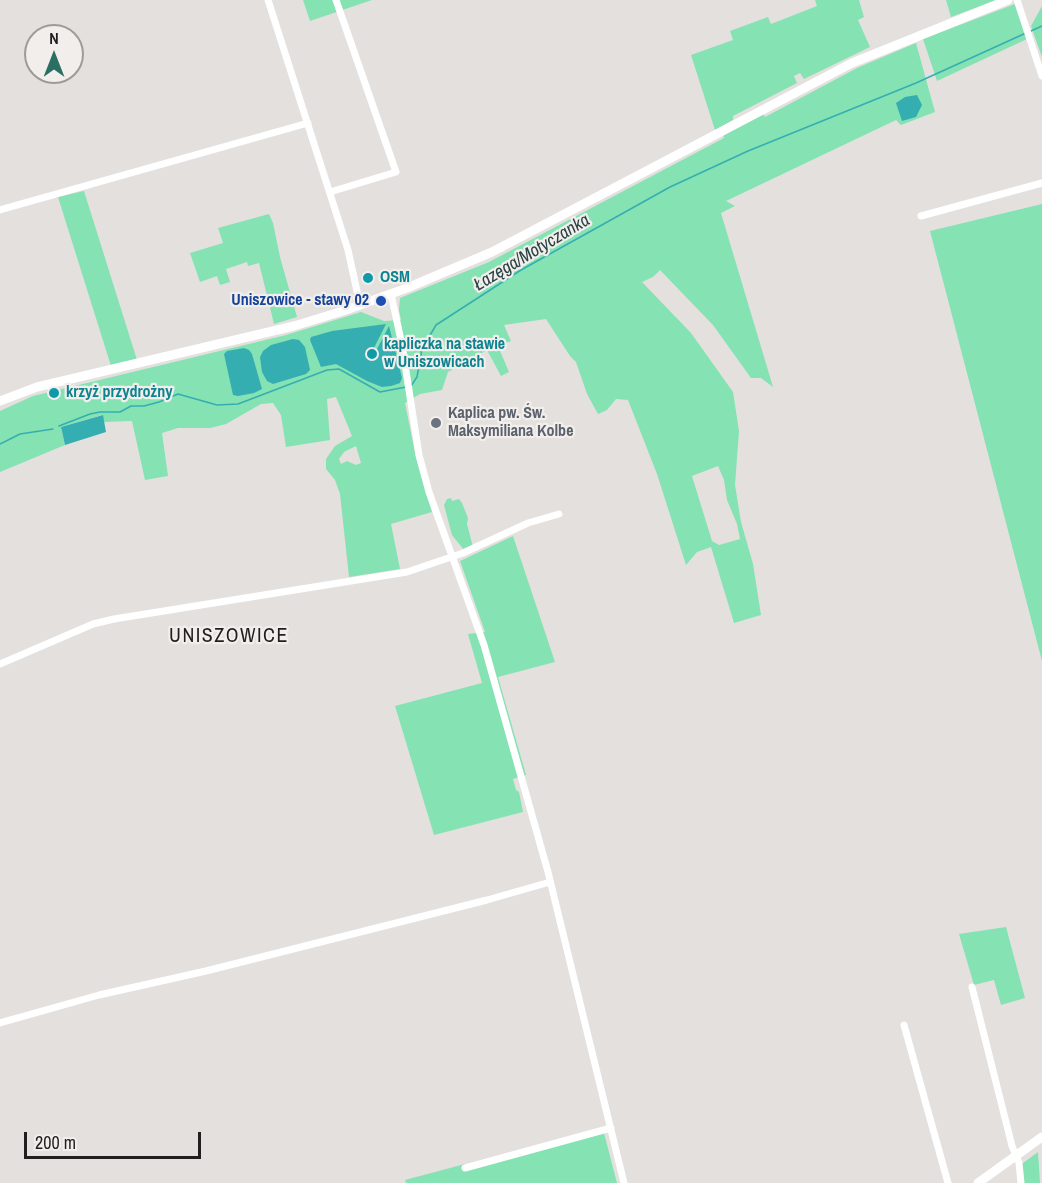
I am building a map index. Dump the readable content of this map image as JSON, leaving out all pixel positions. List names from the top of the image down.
{
  "districts": ["UNISZOWICE"],
  "water": ["Łazęga/Motyczanka"],
  "places": [
    "OSM",
    "Uniszowice - stawy 02",
    "kapliczka na stawie w Uniszowicach",
    "krzyż przydrożny",
    "Kaplica pw. Św. Maksymiliana Kolbe"
  ],
  "scale_bar": "200 m",
  "north": "top"
}
